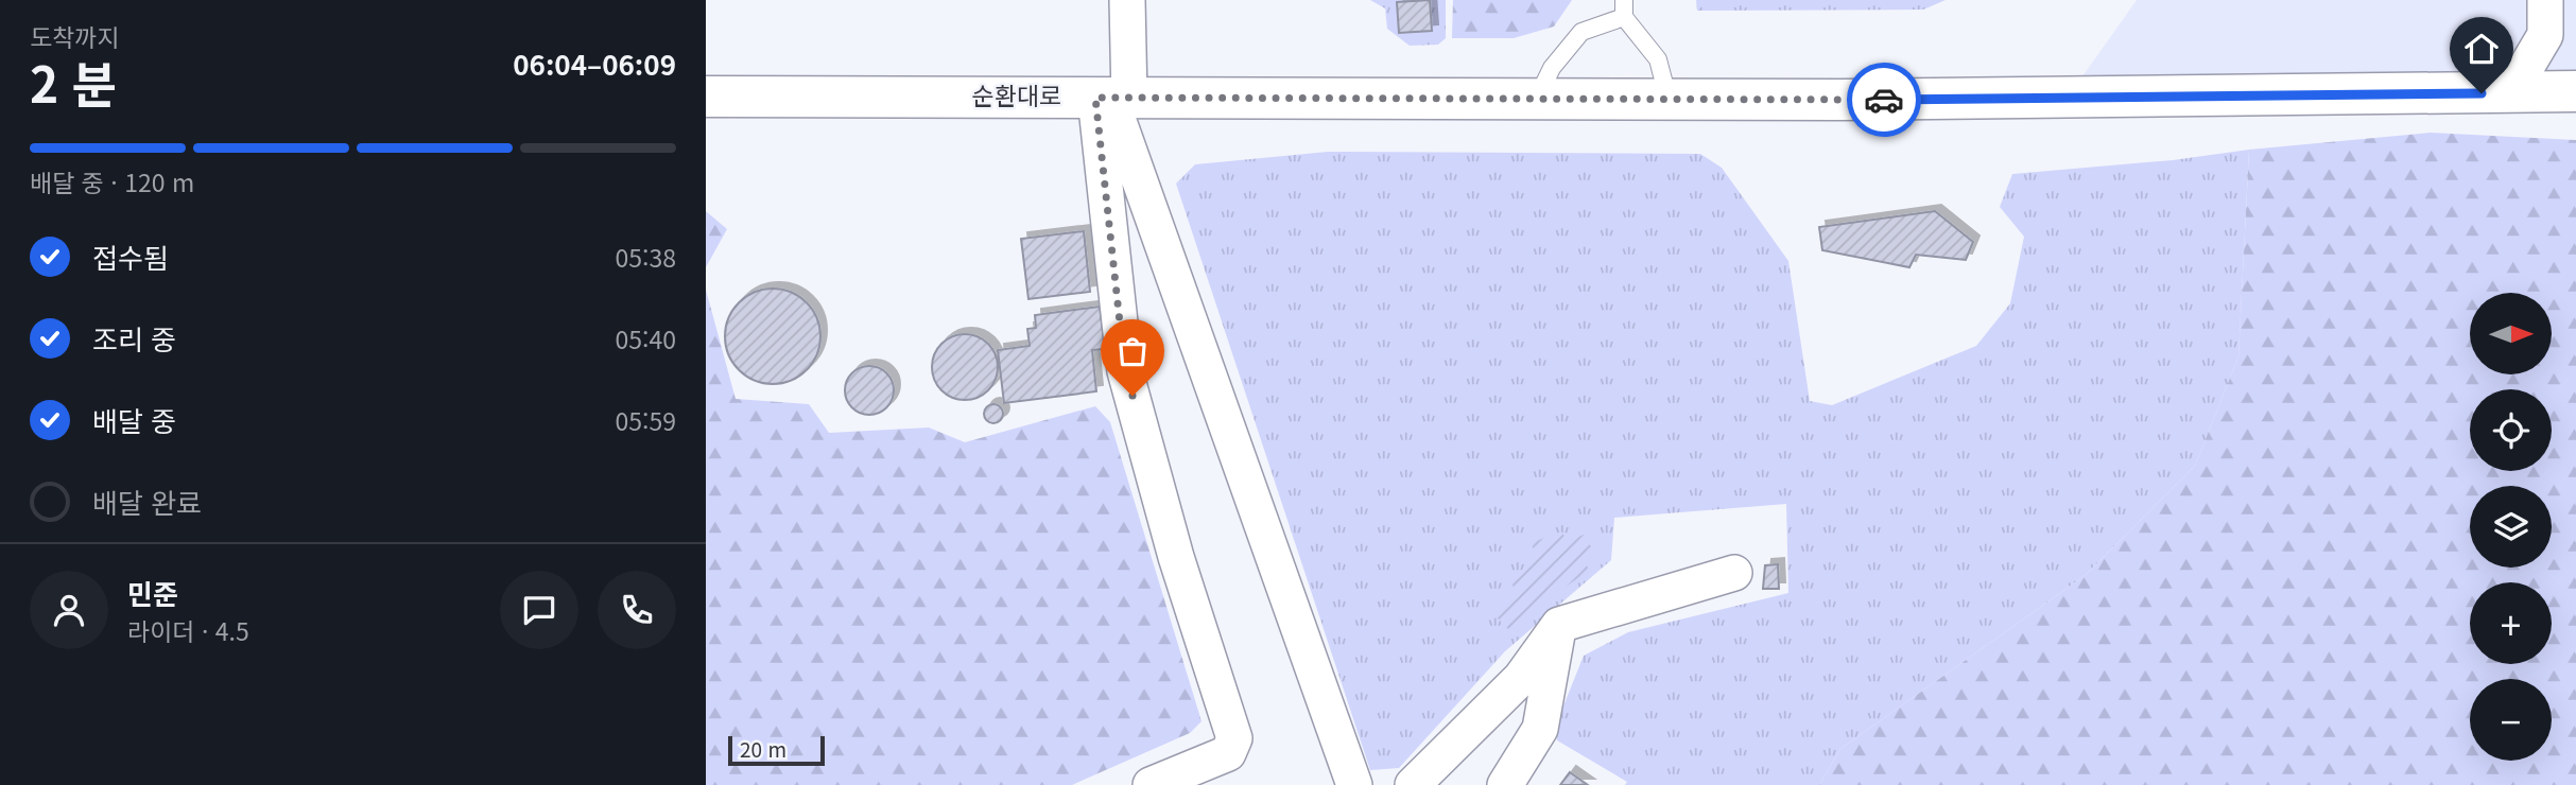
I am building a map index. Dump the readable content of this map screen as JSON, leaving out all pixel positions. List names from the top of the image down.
{
  "streets": {
    "street": ["순환대로"]
  },
  "scale_bar": "20 m",
  "north": "right",
  "page": {
    "heading": ["2 분", "도착까지", "06:04–06:09"],
    "panel": ["민준", "라이더 · 4.5"],
    "bar": "배달 중 · 120 m",
    "list": [
      ["접수됨", "05:38"],
      ["조리 중", "05:40"],
      ["배달 중", "05:59"],
      "배달 완료"
    ],
    "map_buttons": ["+", "−"],
    "scale": "20 m"
  }
}
